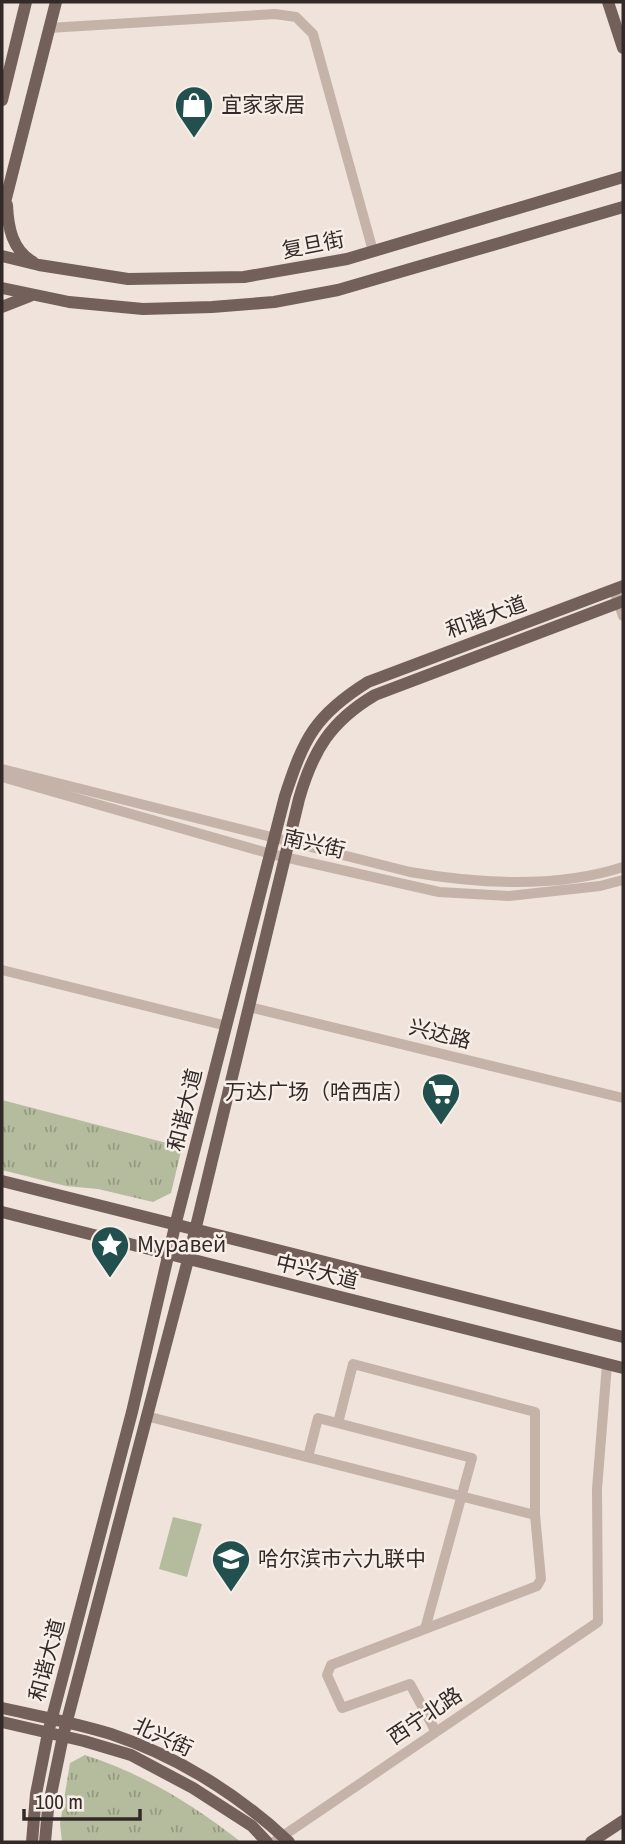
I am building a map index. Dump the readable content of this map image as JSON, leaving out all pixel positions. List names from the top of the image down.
{
  "streets": {
    "main road": [
      "复旦街",
      "和谐大道",
      "中兴大道",
      "北兴街"
    ],
    "street": ["南兴街", "兴达路", "西宁北路"]
  },
  "crossings": [
    ["和谐大道", "南兴街"],
    ["和谐大道", "兴达路"],
    ["和谐大道", "中兴大道"],
    ["和谐大道", "北兴街"],
    ["中兴大道", "西宁北路"],
    ["西宁北路", "北兴街"]
  ],
  "places": {
    "shop": ["宜家家居"],
    "supermarket": ["万达广场（哈西店）"],
    "place": ["Муравей"],
    "school or university": ["哈尔滨市六九联中"]
  },
  "scale_bar": "100 m"
}
